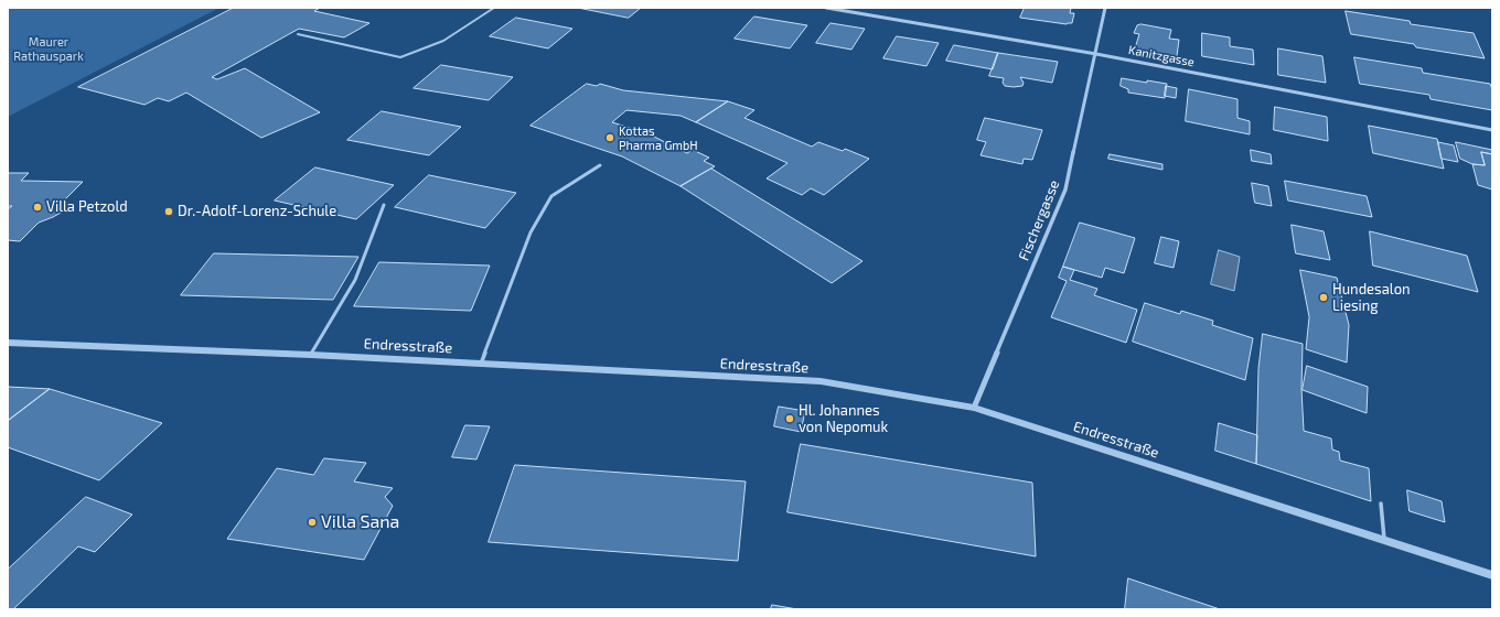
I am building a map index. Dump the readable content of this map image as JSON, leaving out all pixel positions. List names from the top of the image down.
{
  "streets": {
    "street": ["Kanitzgasse", "Fischergasse", "Endresstraße"]
  },
  "crossings": [
    ["Kanitzgasse", "Fischergasse"],
    ["Fischergasse", "Endresstraße"]
  ],
  "parks": ["Maurer Rathauspark"],
  "places": [
    "Kottas Pharma GmbH",
    "Villa Petzold",
    "Dr.-Adolf-Lorenz-Schule",
    "Hundesalon Liesing",
    "Hl. Johannes von Nepomuk",
    "Villa Sana"
  ]
}
